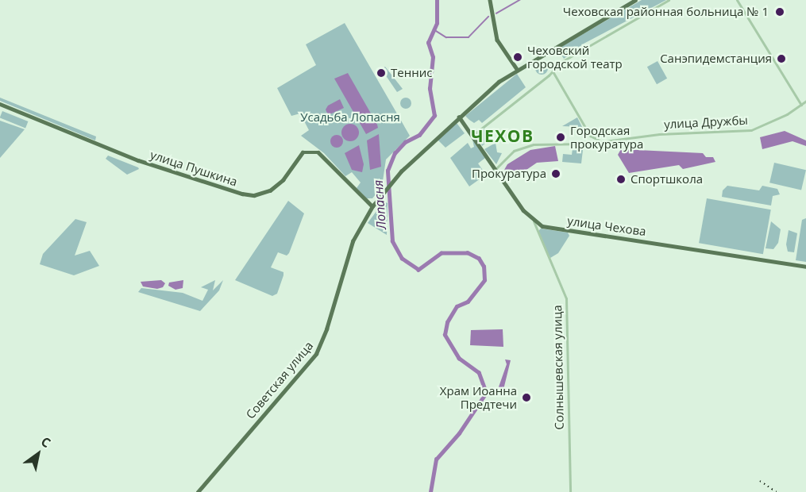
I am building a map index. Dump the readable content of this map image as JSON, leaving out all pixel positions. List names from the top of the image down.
{
  "streets": {
    "main road": ["улица Пушкина", "улица Чехова", "Советская улица"],
    "street": ["улица Дружбы", "Солнышевская улица"]
  },
  "crossings": [
    ["улица Пушкина", "Советская улица"],
    ["улица Чехова", "Солнышевская улица"]
  ],
  "districts": ["ЧЕХОВ"],
  "water": ["Лопасня"],
  "parks": ["Усадьба Лопасня"],
  "places": [
    "Чеховская районная больница № 1",
    "Чеховский городской театр",
    "Санэпидемстанция",
    "Теннис",
    "Городская прокуратура",
    "Прокуратура",
    "Спортшкола",
    "Храм Иоанна Предтечи"
  ],
  "north": "top right"
}
